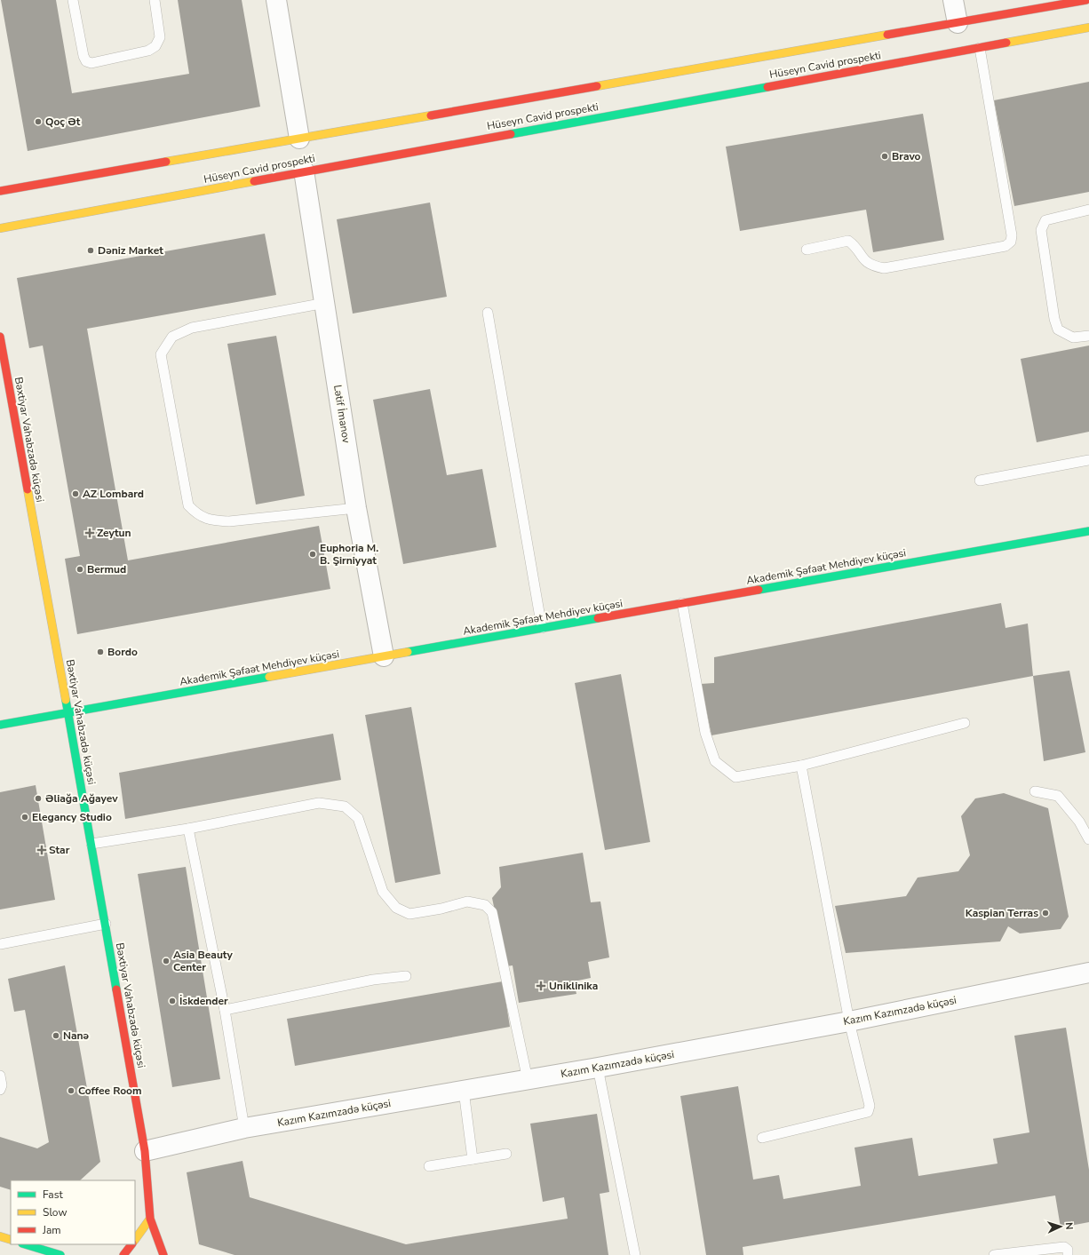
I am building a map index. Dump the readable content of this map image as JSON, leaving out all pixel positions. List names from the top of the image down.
{
  "streets": {
    "main road": ["Hüseyn Cavid prospekti", "Bəxtiyar Vahabzadə küçəsi", "Akademik Şəfaət Mehdiyev küçəsi"],
    "street": ["Lətif İmanov", "Kazım Kazımzadə küçəsi"]
  },
  "crossings": [
    ["Hüseyn Cavid prospekti", "Lətif İmanov"],
    ["Lətif İmanov", "Akademik Şəfaət Mehdiyev küçəsi"],
    ["Bəxtiyar Vahabzadə küçəsi", "Akademik Şəfaət Mehdiyev küçəsi"],
    ["Bəxtiyar Vahabzadə küçəsi", "Kazım Kazımzadə küçəsi"]
  ],
  "places": {
    "other": [
      "Qoç Ət",
      "Bravo",
      "Dəniz Market",
      "AZ Lombard",
      "Euphoria M. B. Şirniyyat",
      "Bermud",
      "Bordo",
      "Əliağa Ağayev",
      "Elegancy Studio",
      "Kaspian Terras",
      "Asia Beauty Center",
      "İskdender",
      "Nanə",
      "Coffee Room"
    ],
    "health": ["Zeytun", "Star", "Uniklinika"]
  },
  "legend": ["Fast", "Slow", "Jam"],
  "north": "right"
}
